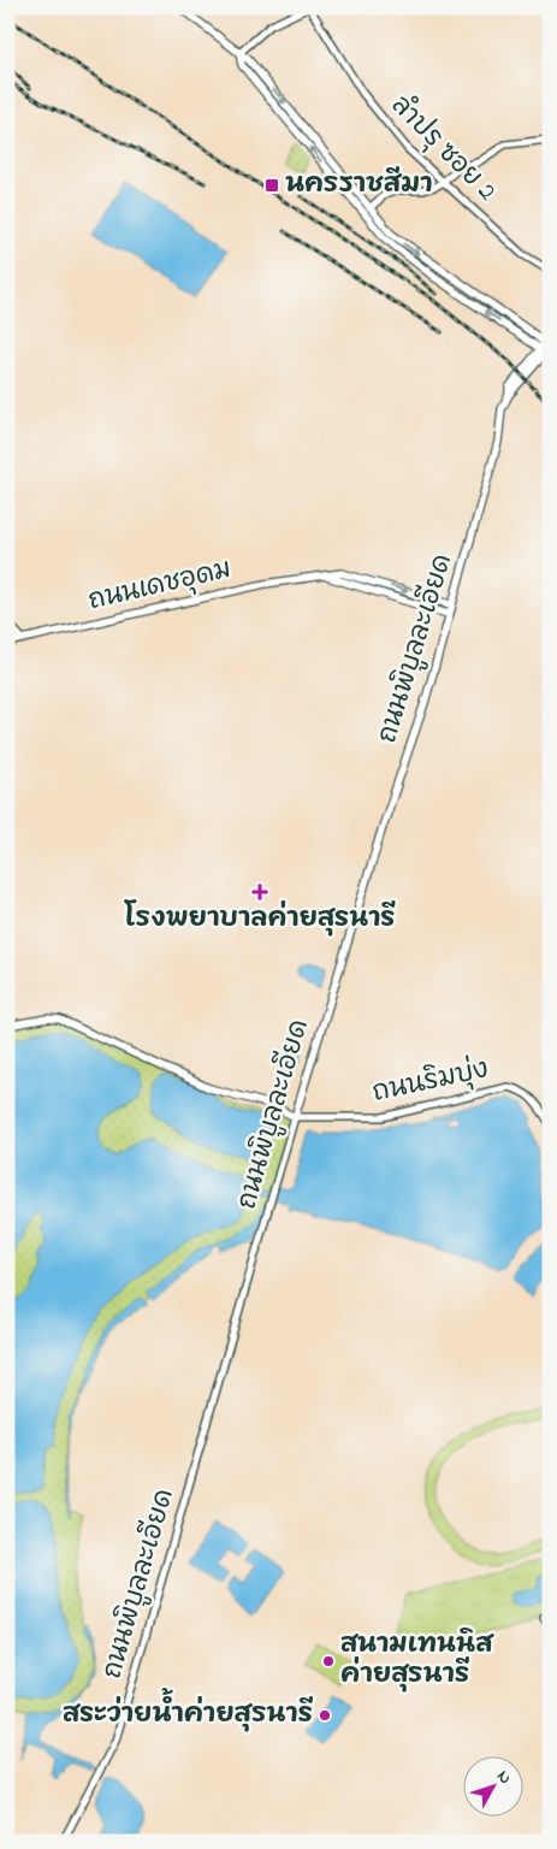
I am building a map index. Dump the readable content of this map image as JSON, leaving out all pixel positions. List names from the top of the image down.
{
  "streets": {
    "main road": ["ถนนเดชอุดม", "ถนนพิบูลละเอียด", "ถนนริมบุ่ง"],
    "street": ["ลำปรุ ซอย 2"]
  },
  "crossings": [
    ["ถนนเดชอุดม", "ถนนพิบูลละเอียด"],
    ["ถนนพิบูลละเอียด", "ถนนริมบุ่ง"]
  ],
  "places": {
    "transit": ["นครราชสีมา"],
    "health": ["โรงพยาบาลค่ายสุรนารี"],
    "other": ["สนามเทนนิส ค่ายสุรนารี", "สระว่ายนํ้าค่ายสุรนารี"]
  },
  "north": "top right"
}
